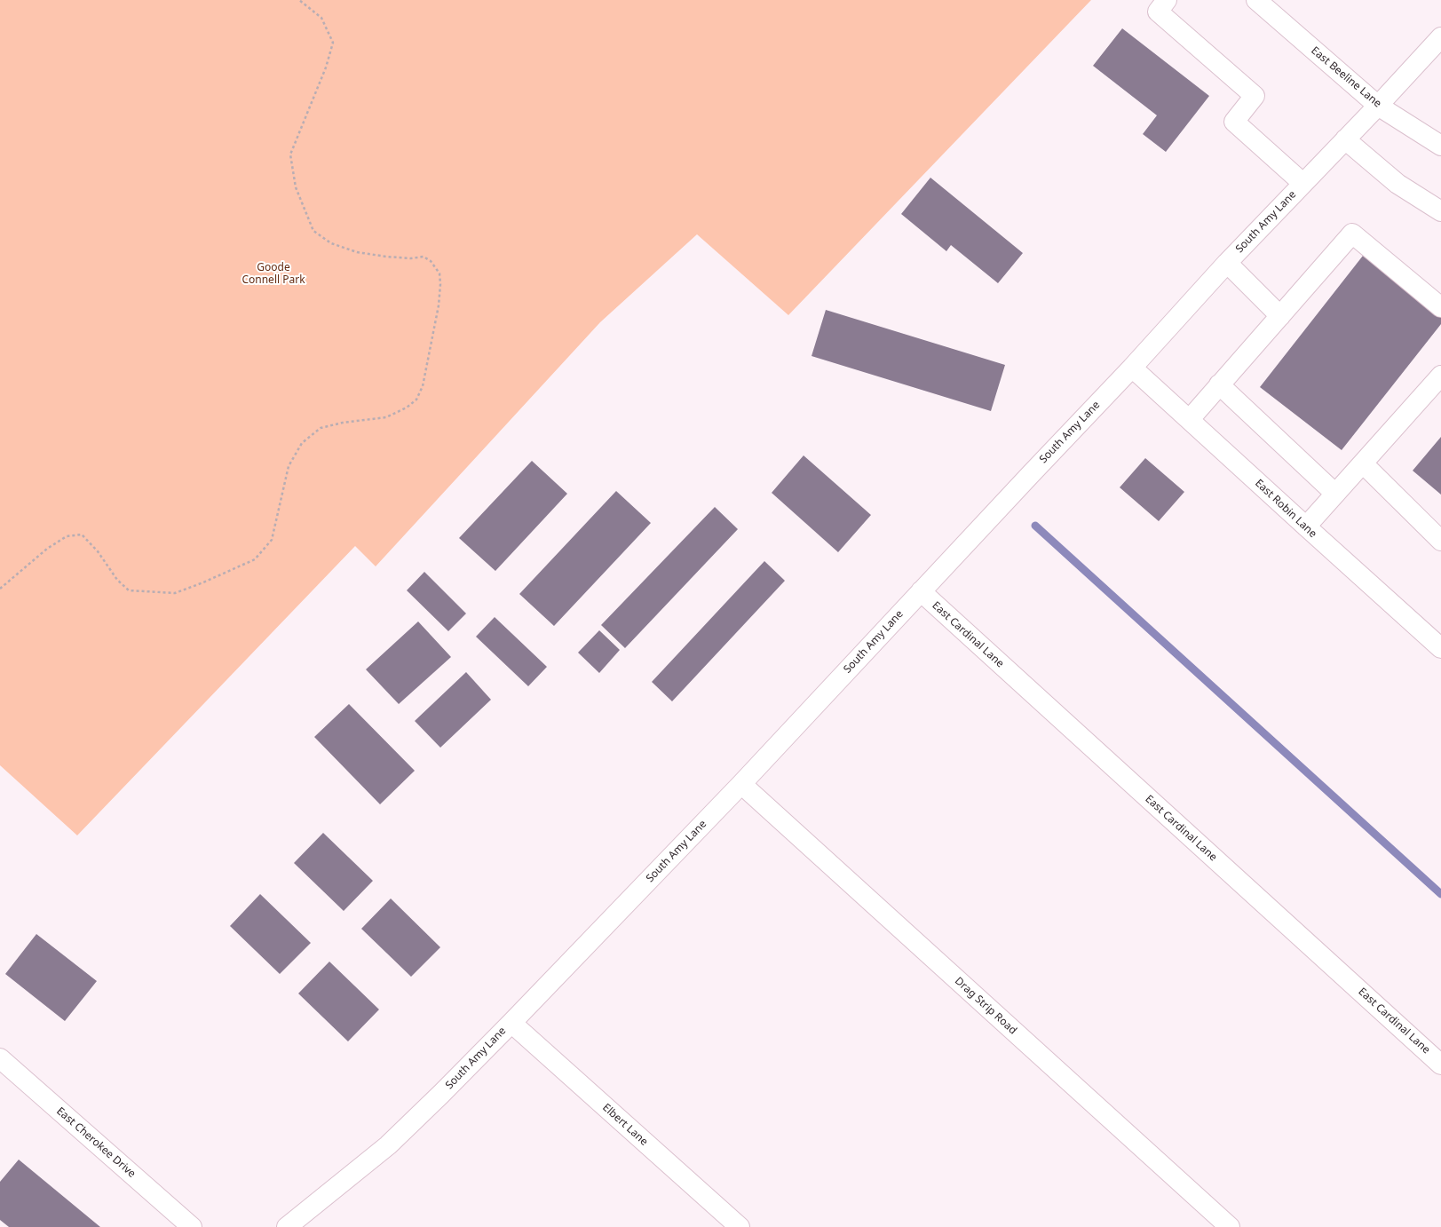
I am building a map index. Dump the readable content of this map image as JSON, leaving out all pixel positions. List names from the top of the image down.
{
  "streets": {
    "street": [
      "East Beeline Lane",
      "South Amy Lane",
      "East Robin Lane",
      "East Cardinal Lane",
      "Drag Strip Road",
      "Elbert Lane",
      "East Cherokee Drive"
    ]
  },
  "crossings": [
    ["East Beeline Lane", "South Amy Lane"],
    ["South Amy Lane", "East Robin Lane"],
    ["South Amy Lane", "East Cardinal Lane"],
    ["South Amy Lane", "Drag Strip Road"],
    ["South Amy Lane", "Elbert Lane"]
  ],
  "parks": ["Goode Connell Park"]
}
